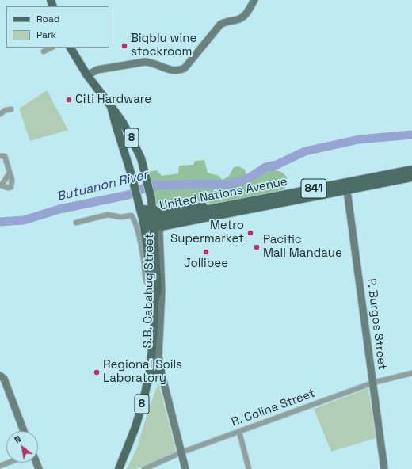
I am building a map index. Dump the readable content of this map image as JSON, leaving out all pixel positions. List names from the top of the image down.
{
  "streets": {
    "main road": ["8", "841", "United Nations Avenue"],
    "street": ["S.B. Cabahug Street", "P. Burgos Street", "R. Colina Street"]
  },
  "crossings": [
    ["8", "United Nations Avenue"],
    ["United Nations Avenue", "S.B. Cabahug Street"],
    ["United Nations Avenue", "P. Burgos Street"],
    ["S.B. Cabahug Street", "R. Colina Street"],
    ["P. Burgos Street", "R. Colina Street"]
  ],
  "water": ["Butuanon River"],
  "places": [
    "Bigblu wine stockroom",
    "Citi Hardware",
    "Metro Supermarket",
    "Pacific Mall Mandaue",
    "Jollibee",
    "Regional Soils Laboratory"
  ],
  "legend": ["Road", "Park"],
  "north": "top left"
}
